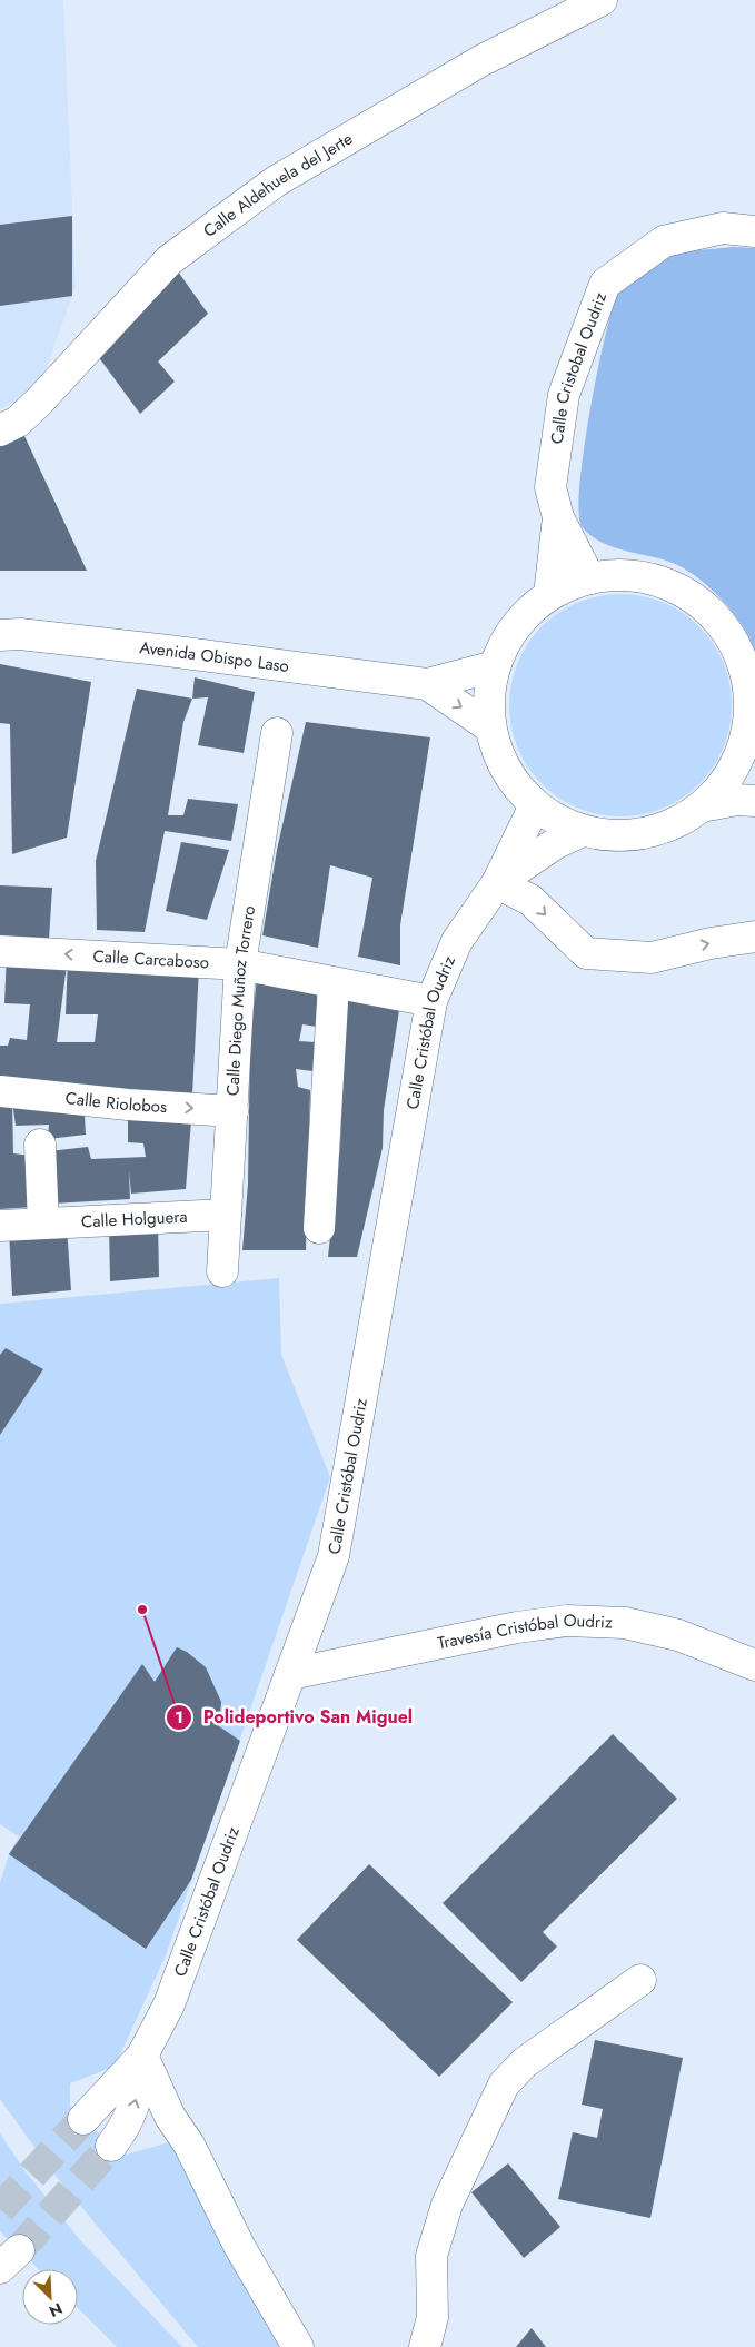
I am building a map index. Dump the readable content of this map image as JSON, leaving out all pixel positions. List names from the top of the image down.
{
  "streets": {
    "street": [
      "Calle Aldehuela del Jerte",
      "Calle Cristobal Oudriz",
      "Avenida Obispo Laso",
      "Calle Carcaboso",
      "Calle Diego Muñoz Torrero",
      "Calle Cristóbal Oudriz",
      "Calle Riolobos",
      "Calle Holguera",
      "Travesía Cristóbal Oudriz"
    ]
  },
  "crossings": [
    ["Calle Carcaboso", "Calle Diego Muñoz Torrero"],
    ["Calle Carcaboso", "Calle Cristóbal Oudriz"],
    ["Calle Diego Muñoz Torrero", "Calle Riolobos"],
    ["Calle Diego Muñoz Torrero", "Calle Holguera"],
    ["Calle Cristóbal Oudriz", "Travesía Cristóbal Oudriz"]
  ],
  "one_way": ["Calle Carcaboso", "Calle Riolobos"],
  "places": ["Polideportivo San Miguel"],
  "north": "bottom right"
}
